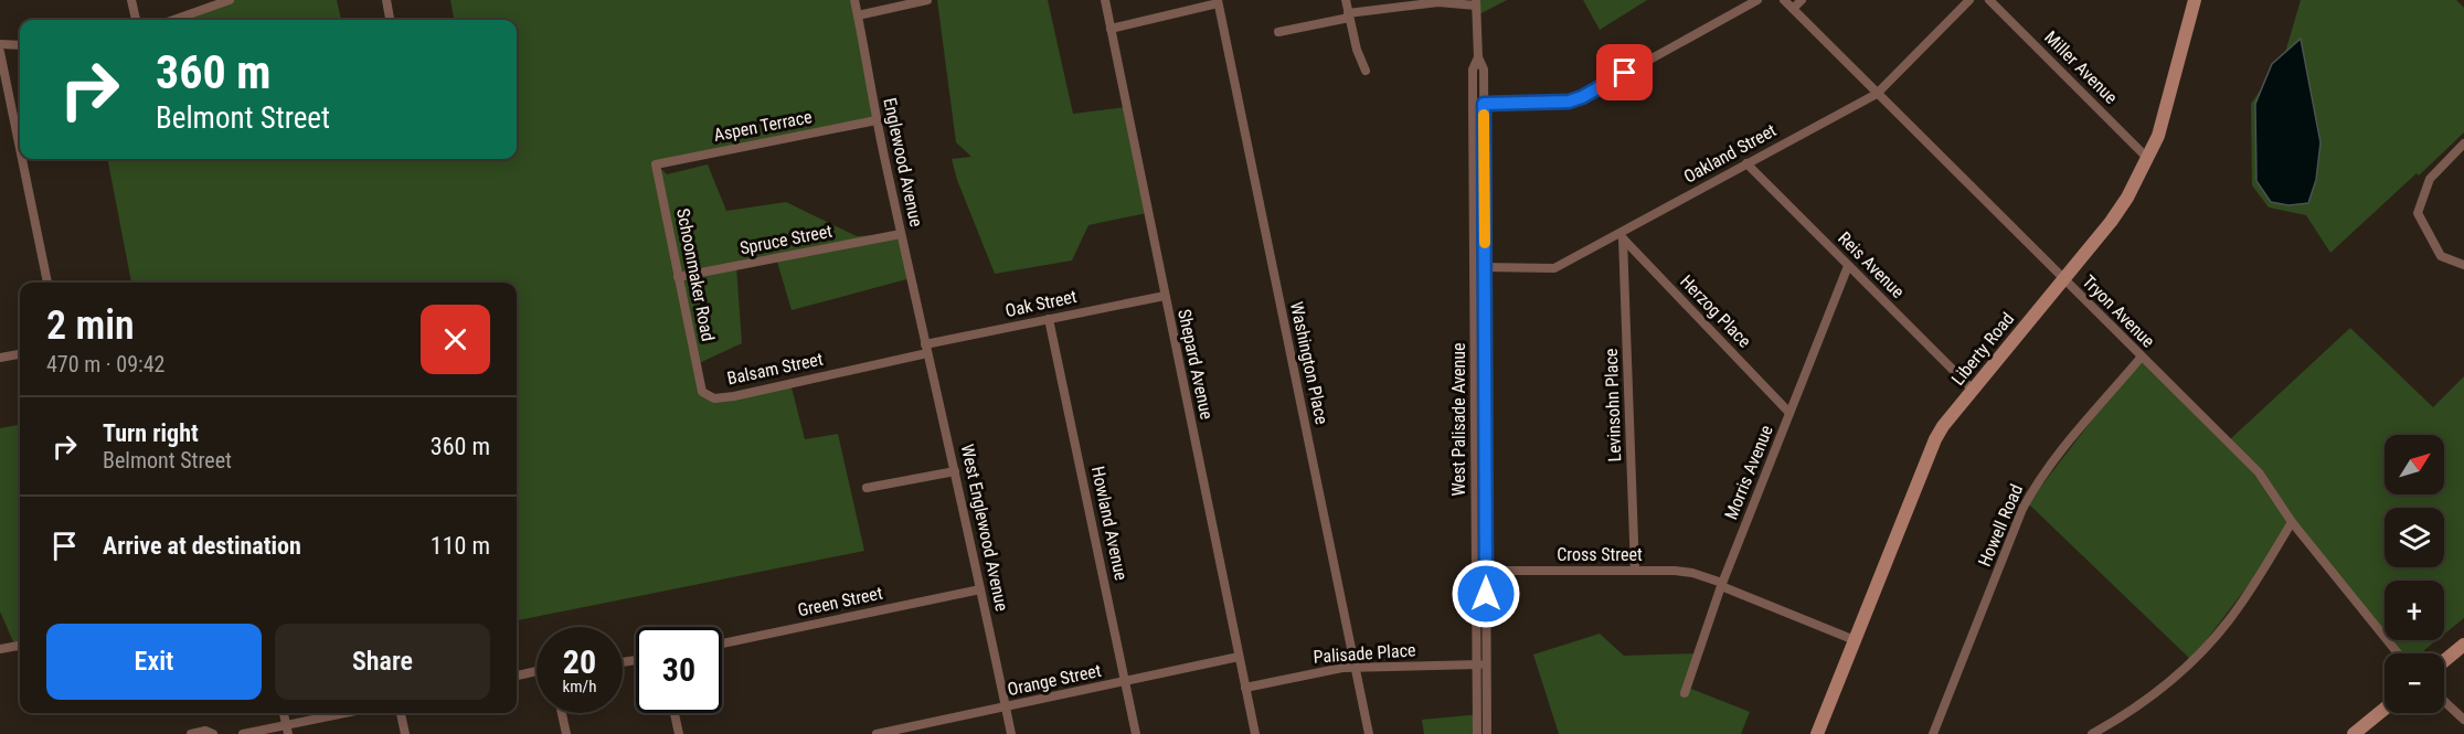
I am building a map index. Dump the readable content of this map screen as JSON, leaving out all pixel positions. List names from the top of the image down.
{
  "streets": {
    "main road": ["Liberty Road"],
    "street": [
      "Miller Avenue",
      "Aspen Terrace",
      "Oakland Street",
      "Englewood Avenue",
      "Spruce Street",
      "Reis Avenue",
      "Schoonmaker Road",
      "Oak Street",
      "Herzog Place",
      "Tryon Avenue",
      "Washington Place",
      "Shepard Avenue",
      "Balsam Street",
      "Levinsohn Place",
      "West Palisade Avenue",
      "Morris Avenue",
      "Howland Avenue",
      "Howell Road",
      "West Englewood Avenue",
      "Cross Street",
      "Green Street",
      "Palisade Place",
      "Orange Street"
    ]
  },
  "crossings": [
    ["Miller Avenue", "Liberty Road"],
    ["Aspen Terrace", "Englewood Avenue"],
    ["Aspen Terrace", "Schoonmaker Road"],
    ["Oakland Street", "Reis Avenue"],
    ["Oakland Street", "Herzog Place"],
    ["Oakland Street", "Tryon Avenue"],
    ["Oakland Street", "Levinsohn Place"],
    ["Oakland Street", "West Palisade Avenue"],
    ["Englewood Avenue", "Spruce Street"],
    ["Englewood Avenue", "West Englewood Avenue"],
    ["Spruce Street", "Schoonmaker Road"],
    ["Reis Avenue", "Liberty Road"],
    ["Reis Avenue", "Morris Avenue"],
    ["Schoonmaker Road", "Balsam Street"],
    ["Oak Street", "Shepard Avenue"],
    ["Oak Street", "Balsam Street"],
    ["Oak Street", "Howland Avenue"],
    ["Oak Street", "West Englewood Avenue"],
    ["Herzog Place", "Levinsohn Place"],
    ["Herzog Place", "Morris Avenue"],
    ["Tryon Avenue", "Liberty Road"],
    ["Tryon Avenue", "Howell Road"],
    ["Liberty Road", "Cross Street"],
    ["Washington Place", "Palisade Place"],
    ["Shepard Avenue", "Palisade Place"],
    ["Shepard Avenue", "Orange Street"],
    ["Levinsohn Place", "Cross Street"],
    ["West Palisade Avenue", "Cross Street"],
    ["West Palisade Avenue", "Palisade Place"],
    ["Morris Avenue", "Cross Street"],
    ["Howland Avenue", "Orange Street"],
    ["West Englewood Avenue", "Green Street"],
    ["West Englewood Avenue", "Orange Street"]
  ],
  "north": "top right",
  "page": {
    "turn": ["360 m", "Belmont Street"],
    "heading": ["2 min", "470 m · 09:42"],
    "list": [
      {
        "name": "Turn right",
        "note": "Belmont Street",
        "value": "360 m"
      },
      {
        "name": "Arrive at destination",
        "value": "110 m"
      }
    ],
    "map_buttons": ["+", "−"],
    "buttons": ["Exit", "Share"],
    "speed": "20 km/h",
    "limit": "30"
  }
}
